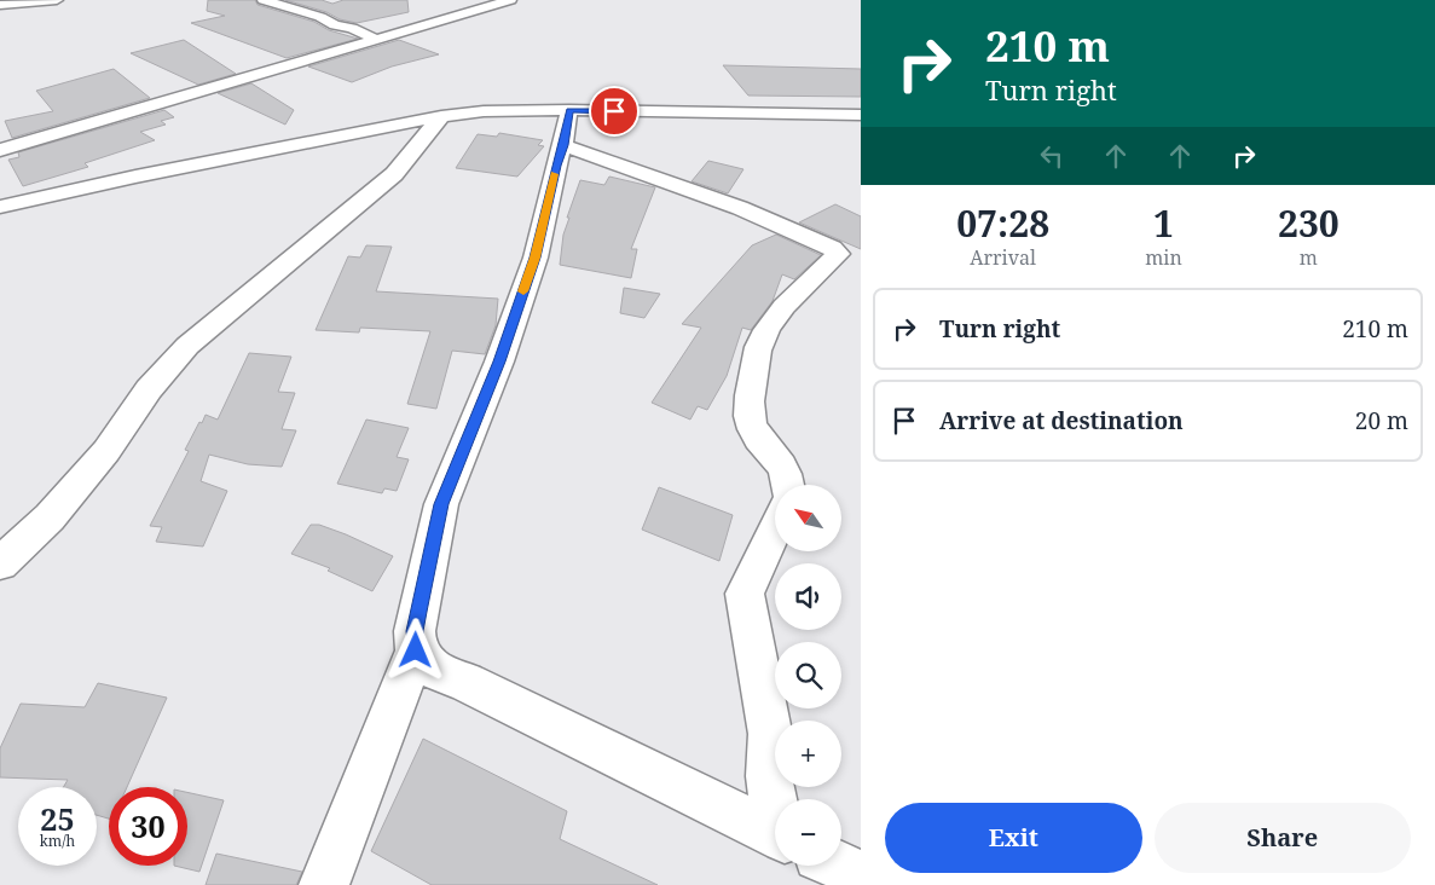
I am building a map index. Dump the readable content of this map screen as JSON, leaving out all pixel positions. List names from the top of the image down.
{
  "north": "top left",
  "page": {
    "turn": ["210 m", "Turn right"],
    "eta": [
      "07:28",
      "Arrival",
      "1",
      "min",
      "230",
      "m"
    ],
    "list": [
      {
        "name": "Turn right",
        "value": "210 m"
      },
      {
        "name": "Arrive at destination",
        "value": "20 m"
      }
    ],
    "map_buttons": ["+", "−"],
    "speed": "25 km/h",
    "limit": "30",
    "buttons": ["Exit", "Share"]
  }
}
